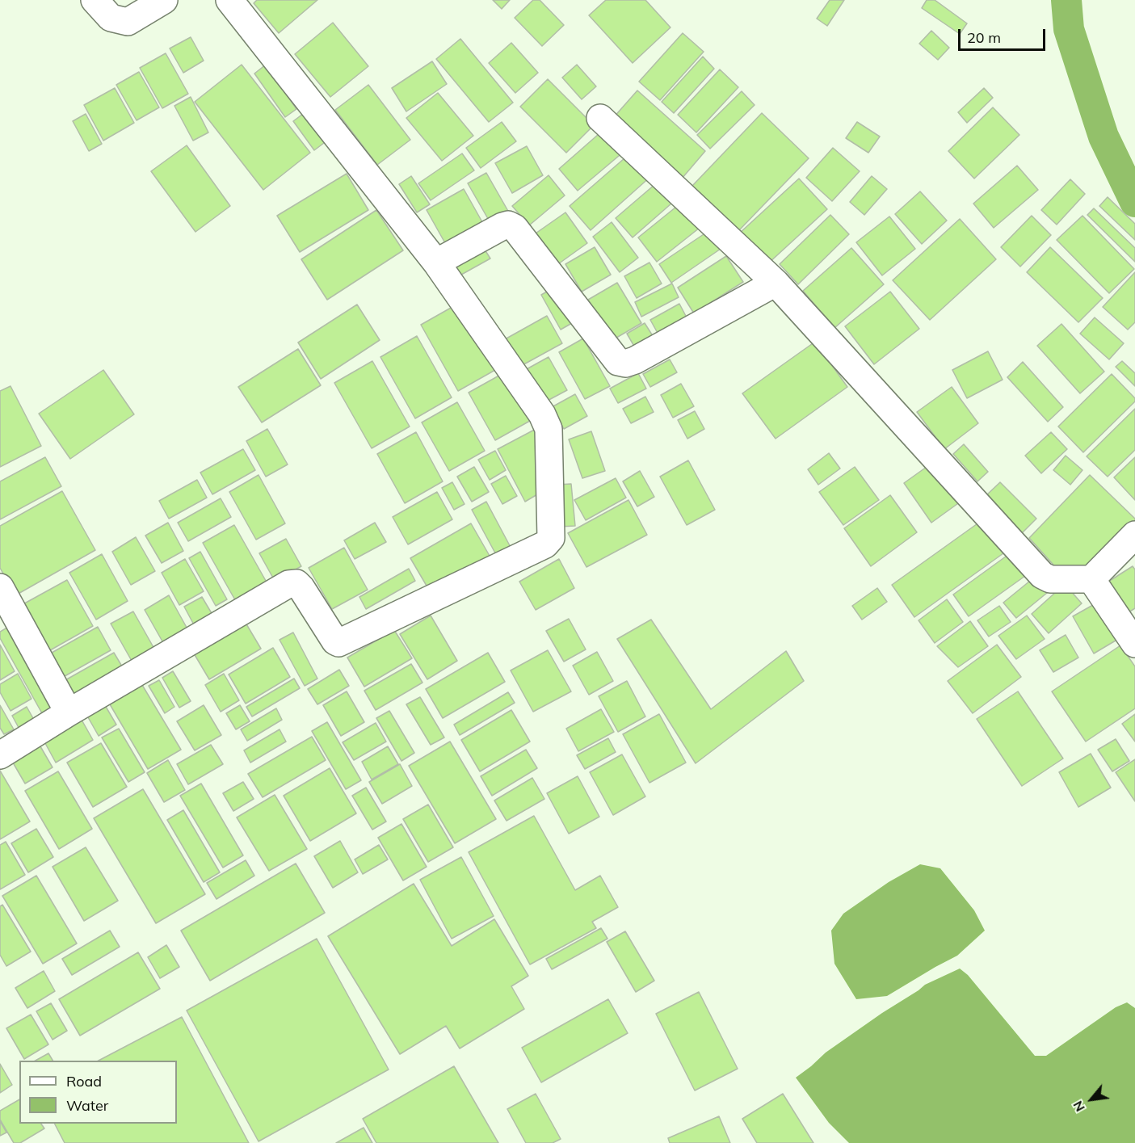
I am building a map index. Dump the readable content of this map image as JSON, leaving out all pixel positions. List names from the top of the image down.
{
  "legend": ["Road", "Water"],
  "scale_bar": "20 m",
  "north": "bottom left"
}
